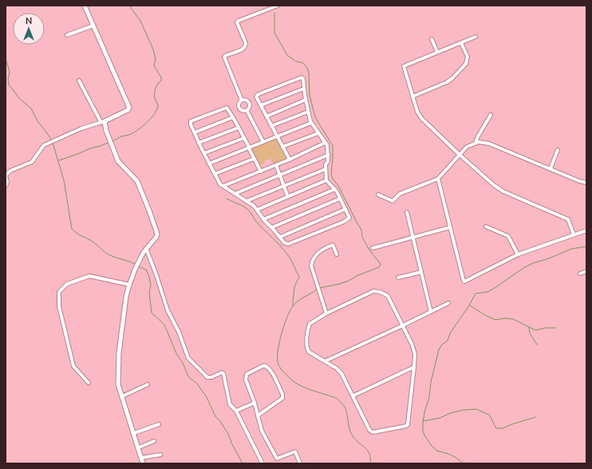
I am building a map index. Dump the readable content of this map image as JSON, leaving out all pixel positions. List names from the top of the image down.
{
  "north": "top"
}
